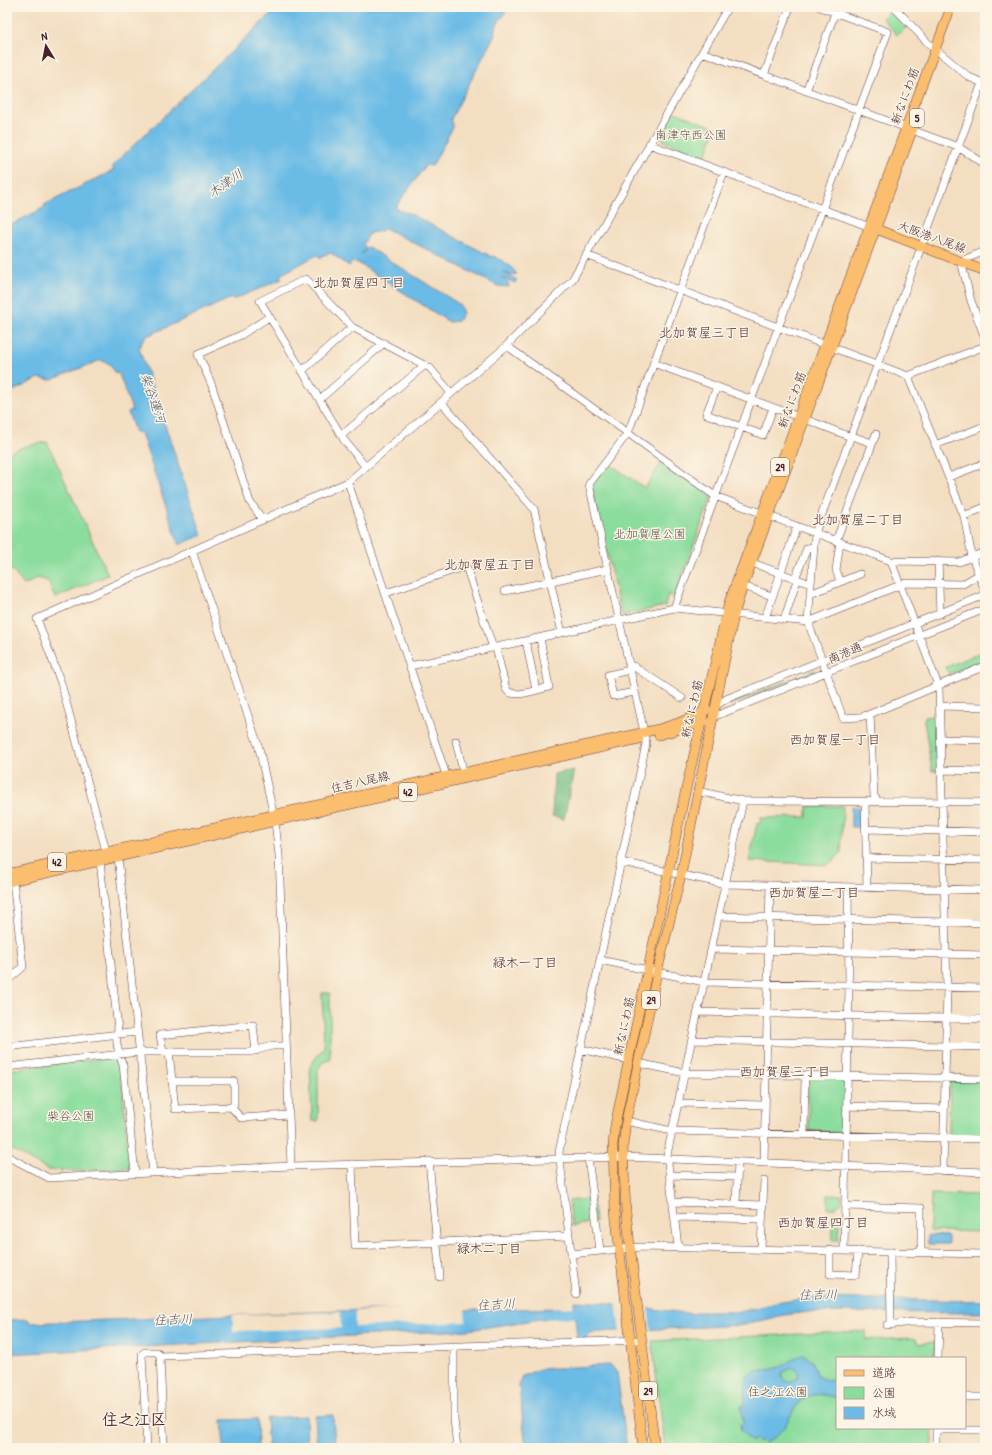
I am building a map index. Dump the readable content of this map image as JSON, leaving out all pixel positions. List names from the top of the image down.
{
  "streets": {
    "main road": [
      "新なにわ筋",
      "5",
      "大阪港八尾線",
      "29",
      "住吉八尾線",
      "42"
    ],
    "street": ["南港通"]
  },
  "crossings": [
    ["新なにわ筋", "大阪港八尾線"],
    ["新なにわ筋", "南港通"],
    ["新なにわ筋", "住吉八尾線"],
    ["南港通", "住吉八尾線"]
  ],
  "districts": [
    "北加賀屋四丁目",
    "北加賀屋三丁目",
    "北加賀屋二丁目",
    "北加賀屋五丁目",
    "西加賀屋一丁目",
    "西加賀屋二丁目",
    "緑木一丁目",
    "西加賀屋三丁目",
    "西加賀屋四丁目",
    "緑木二丁目",
    "住之江区"
  ],
  "water": ["木津川", "柴谷運河", "住吉川"],
  "parks": [
    "南津守西公園",
    "北加賀屋公園",
    "柴谷公園",
    "住之江公園"
  ],
  "legend": ["道路", "公園", "水域"],
  "north": "top"
}
